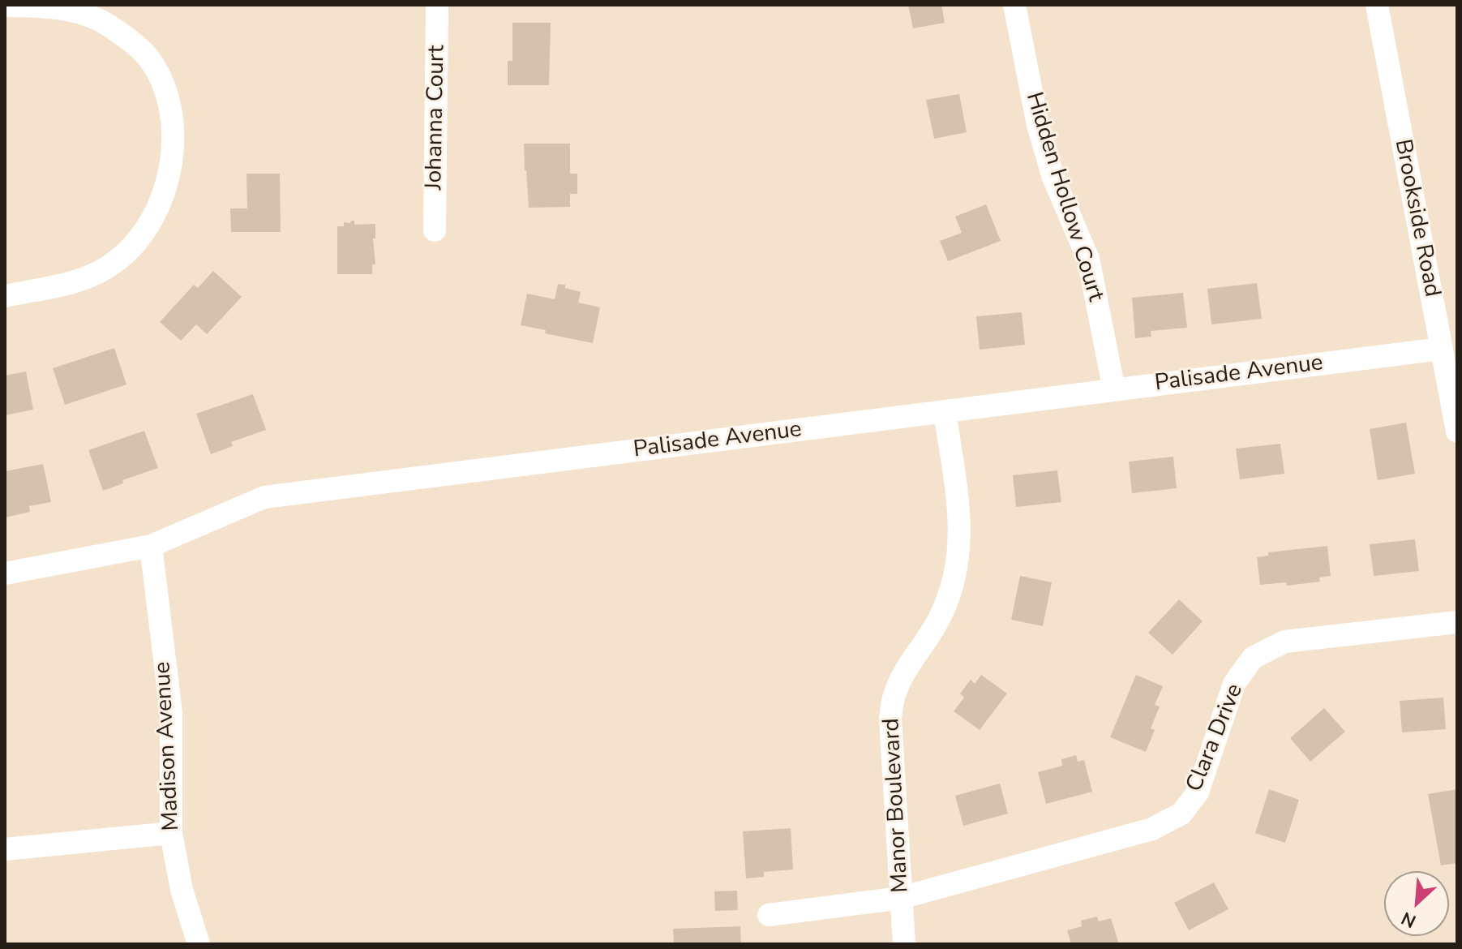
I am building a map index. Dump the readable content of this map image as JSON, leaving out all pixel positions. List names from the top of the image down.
{
  "streets": {
    "street": [
      "Johanna Court",
      "Hidden Hollow Court",
      "Brookside Road",
      "Palisade Avenue",
      "Clara Drive",
      "Madison Avenue",
      "Manor Boulevard"
    ]
  },
  "crossings": [
    ["Hidden Hollow Court", "Palisade Avenue"],
    ["Brookside Road", "Palisade Avenue"],
    ["Palisade Avenue", "Madison Avenue"],
    ["Palisade Avenue", "Manor Boulevard"],
    ["Clara Drive", "Manor Boulevard"]
  ],
  "north": "bottom left"
}
